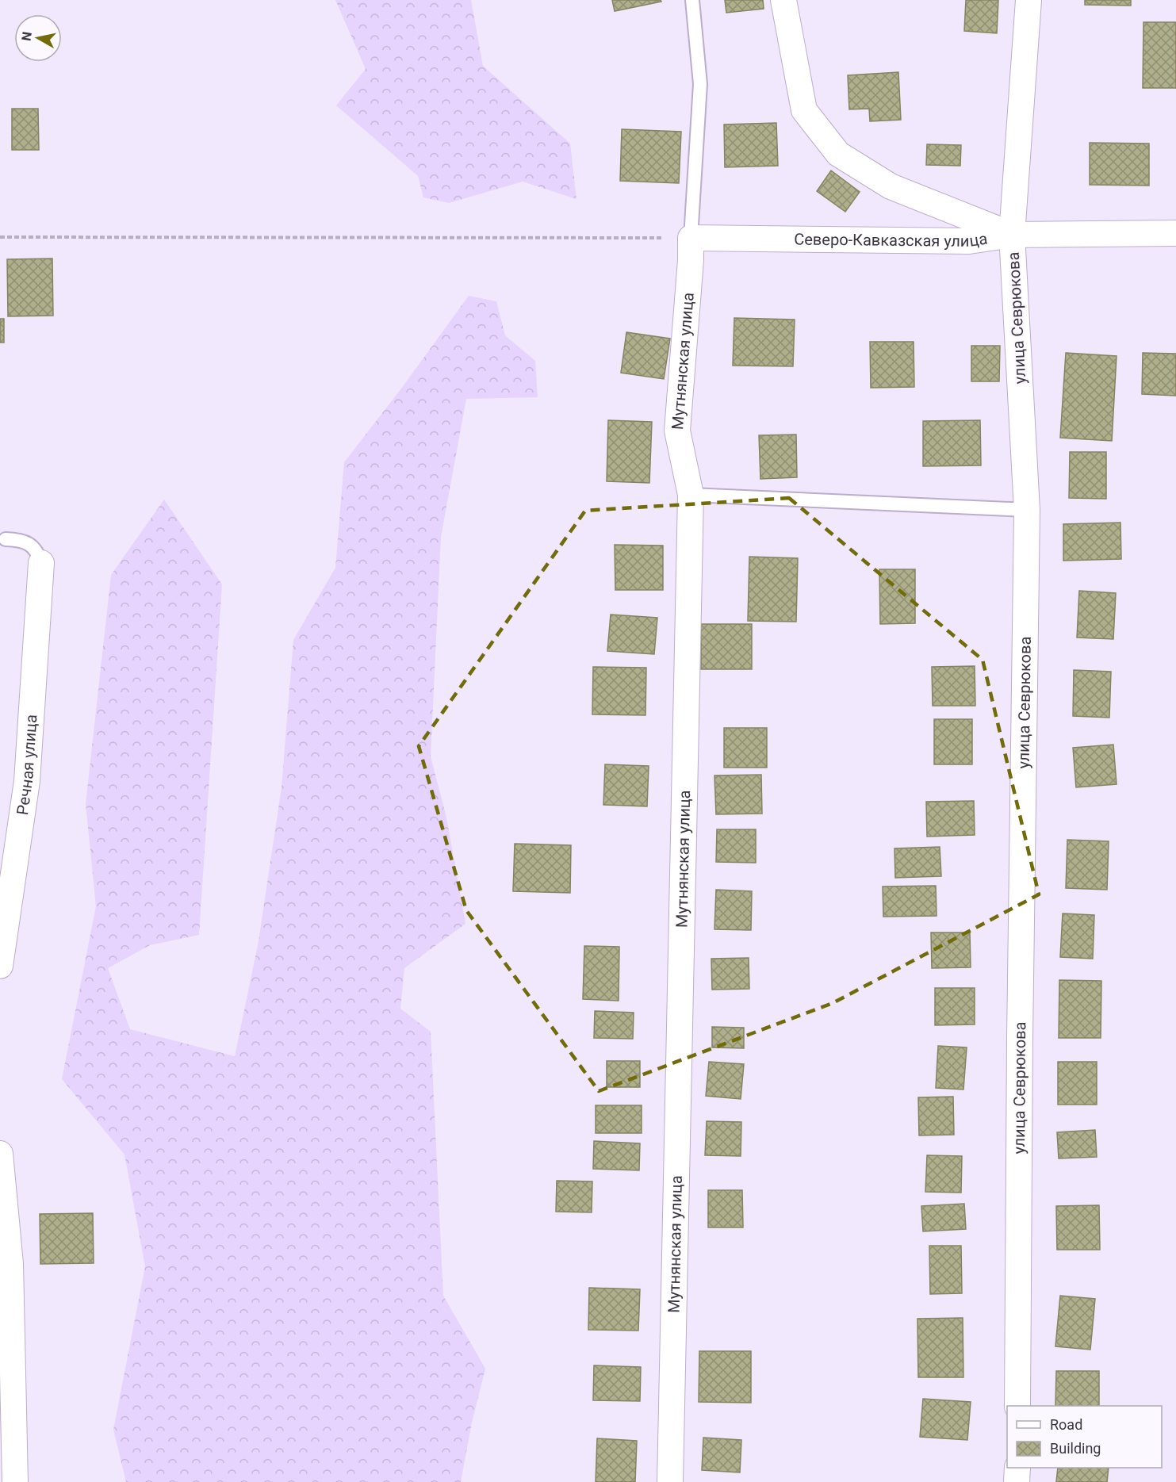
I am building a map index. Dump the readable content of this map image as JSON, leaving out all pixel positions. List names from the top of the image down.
{
  "streets": {
    "street": [
      "Северо-Кавказская улица",
      "улица Севрюкова",
      "Мутнянская улица",
      "Речная улица"
    ]
  },
  "crossings": [
    ["Северо-Кавказская улица", "улица Севрюкова"],
    ["Северо-Кавказская улица", "Мутнянская улица"]
  ],
  "legend": ["Road", "Building"],
  "north": "left"
}
